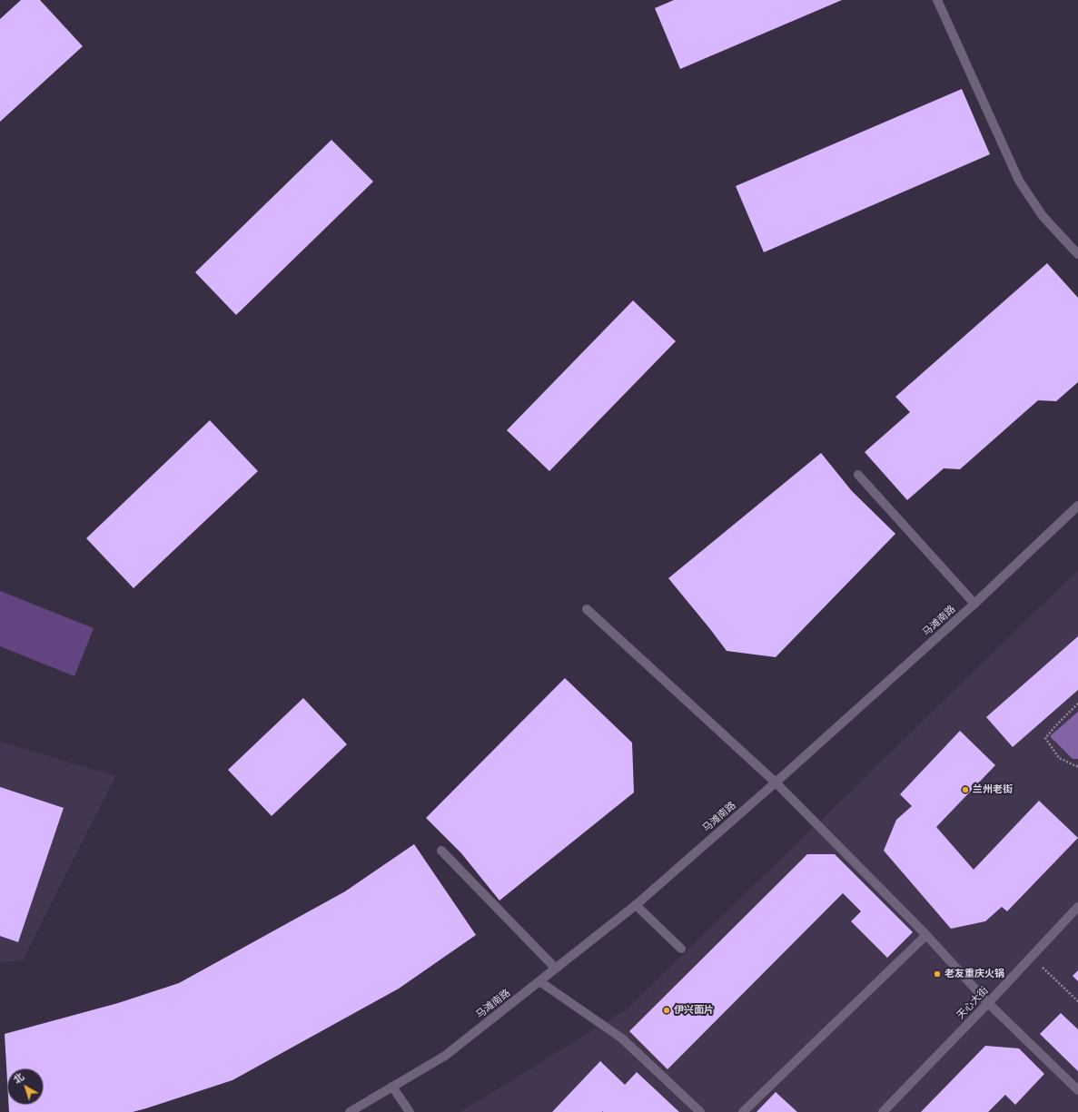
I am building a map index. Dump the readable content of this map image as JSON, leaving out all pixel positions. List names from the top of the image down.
{
  "streets": {
    "street": ["马滩南路", "天心大街"]
  },
  "places": ["兰州老街", "老友重庆火锅", "伊兴面片"],
  "north": "top left"
}
